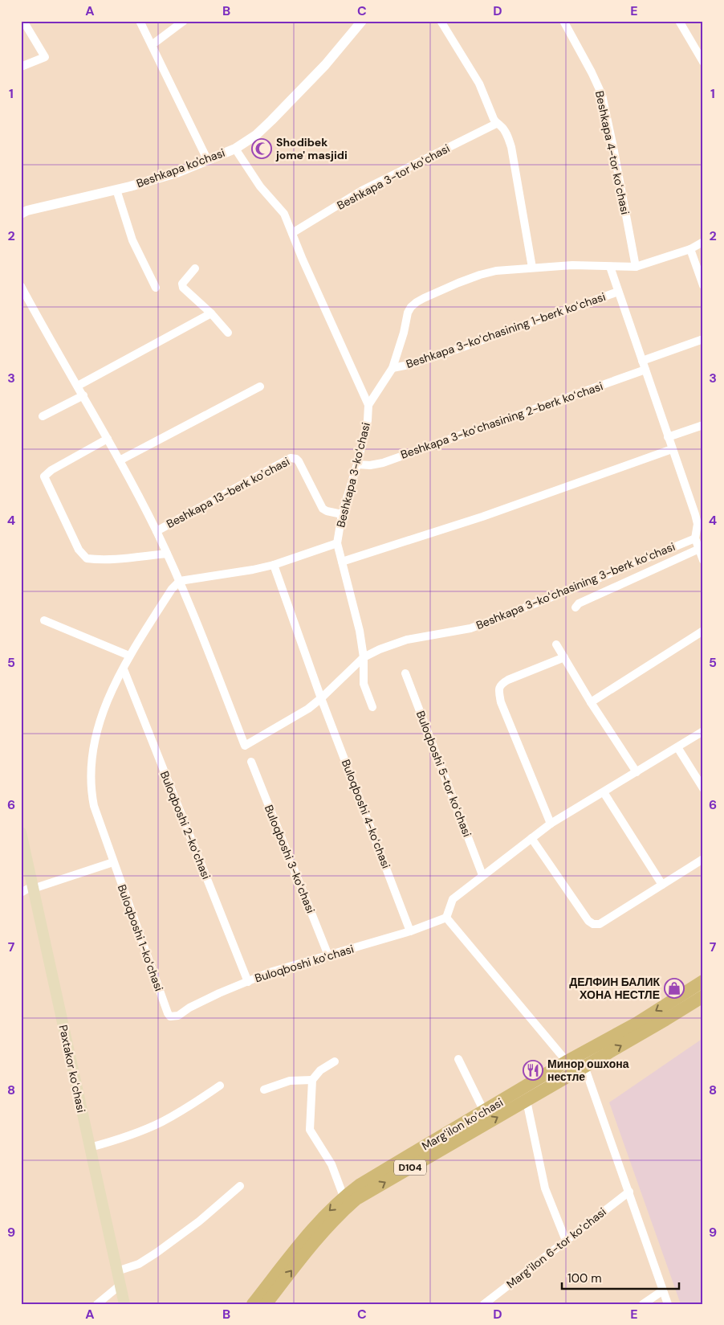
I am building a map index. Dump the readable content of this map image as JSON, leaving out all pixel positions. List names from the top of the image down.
{
  "streets": {
    "main road": ["Paxtakor koʻchasi", "Margʻilon koʻchasi", "D104"],
    "street": [
      "Beshkapa 4-tor koʻchasi",
      "Beshkapa ko'chasi",
      "Beshkapa 3-tor koʻchasi",
      "Beshkapa 3-koʻchasining 1-berk koʻchasi",
      "Beshkapa 3-koʻchasining 2-berk koʻchasi",
      "Beshkapa 3-koʻchasi",
      "Beshkapa 13-berk koʼchasi",
      "Beshkapa 3-koʻchasining 3-berk koʻchasi",
      "Buloqboshi 5-tor koʻchasi",
      "Buloqboshi 4-koʻchasi",
      "Buloqboshi 2-koʻchasi",
      "Buloqboshi 3-koʻchasi",
      "Buloqboshi 1-koʻchasi",
      "Buloqboshi koʻchasi",
      "Margʻilon 6-tor koʻchasi"
    ]
  },
  "crossings": [
    ["Beshkapa 3-koʻchasining 1-berk koʻchasi", "Beshkapa 3-koʻchasi"],
    ["Beshkapa 3-koʻchasining 2-berk koʻchasi", "Beshkapa 3-koʻchasi"],
    ["Beshkapa 3-koʻchasi", "Beshkapa 13-berk koʼchasi"],
    ["Beshkapa 3-koʻchasi", "Beshkapa 3-koʻchasining 3-berk koʻchasi"],
    ["Beshkapa 13-berk koʼchasi", "Beshkapa 3-koʻchasining 3-berk koʻchasi"],
    ["Beshkapa 3-koʻchasining 3-berk koʻchasi", "Buloqboshi 4-koʻchasi"],
    ["Buloqboshi 4-koʻchasi", "Buloqboshi koʻchasi"],
    ["Buloqboshi 2-koʻchasi", "Buloqboshi koʻchasi"],
    ["Buloqboshi 3-koʻchasi", "Buloqboshi koʻchasi"],
    ["Buloqboshi 1-koʻchasi", "Buloqboshi koʻchasi"]
  ],
  "places": {
    "mosque": ["Shodibek jome' masjidi"],
    "shop": ["ДЕЛФИН БАЛИК ХОНА НЕСТЛЕ"],
    "restaurant": ["Минор ошхона нестле"]
  },
  "scale_bar": "100 m",
  "grid": {
    "columns": [
      "A",
      "B",
      "C",
      "D",
      "E"
    ],
    "rows": [
      "1",
      "2",
      "3",
      "4",
      "5",
      "6",
      "7",
      "8",
      "9"
    ]
  }
}
